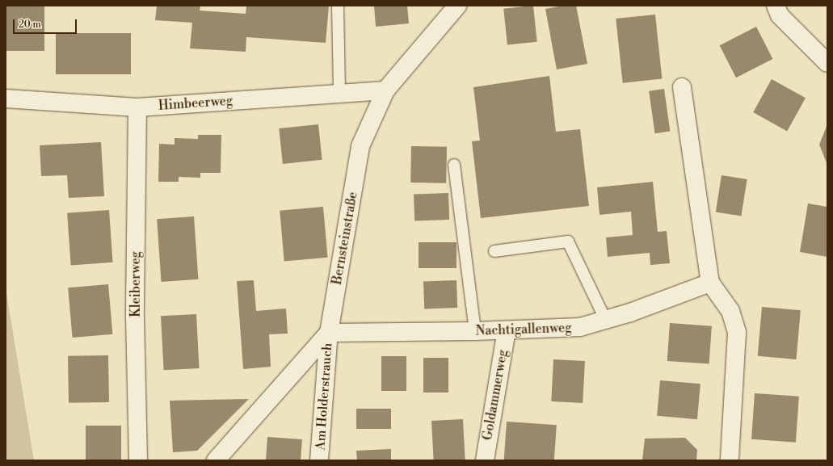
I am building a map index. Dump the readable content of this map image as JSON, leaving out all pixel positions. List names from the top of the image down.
{
  "streets": {
    "street": [
      "Himbeerweg",
      "Bernsteinstraße",
      "Kleiberweg",
      "Nachtigallenweg",
      "Goldammerweg",
      "Am Holderstrauch"
    ]
  },
  "crossings": [
    ["Himbeerweg", "Bernsteinstraße"],
    ["Himbeerweg", "Kleiberweg"],
    ["Bernsteinstraße", "Nachtigallenweg"],
    ["Bernsteinstraße", "Am Holderstrauch"],
    ["Nachtigallenweg", "Goldammerweg"],
    ["Nachtigallenweg", "Am Holderstrauch"]
  ],
  "scale_bar": "20 m"
}
